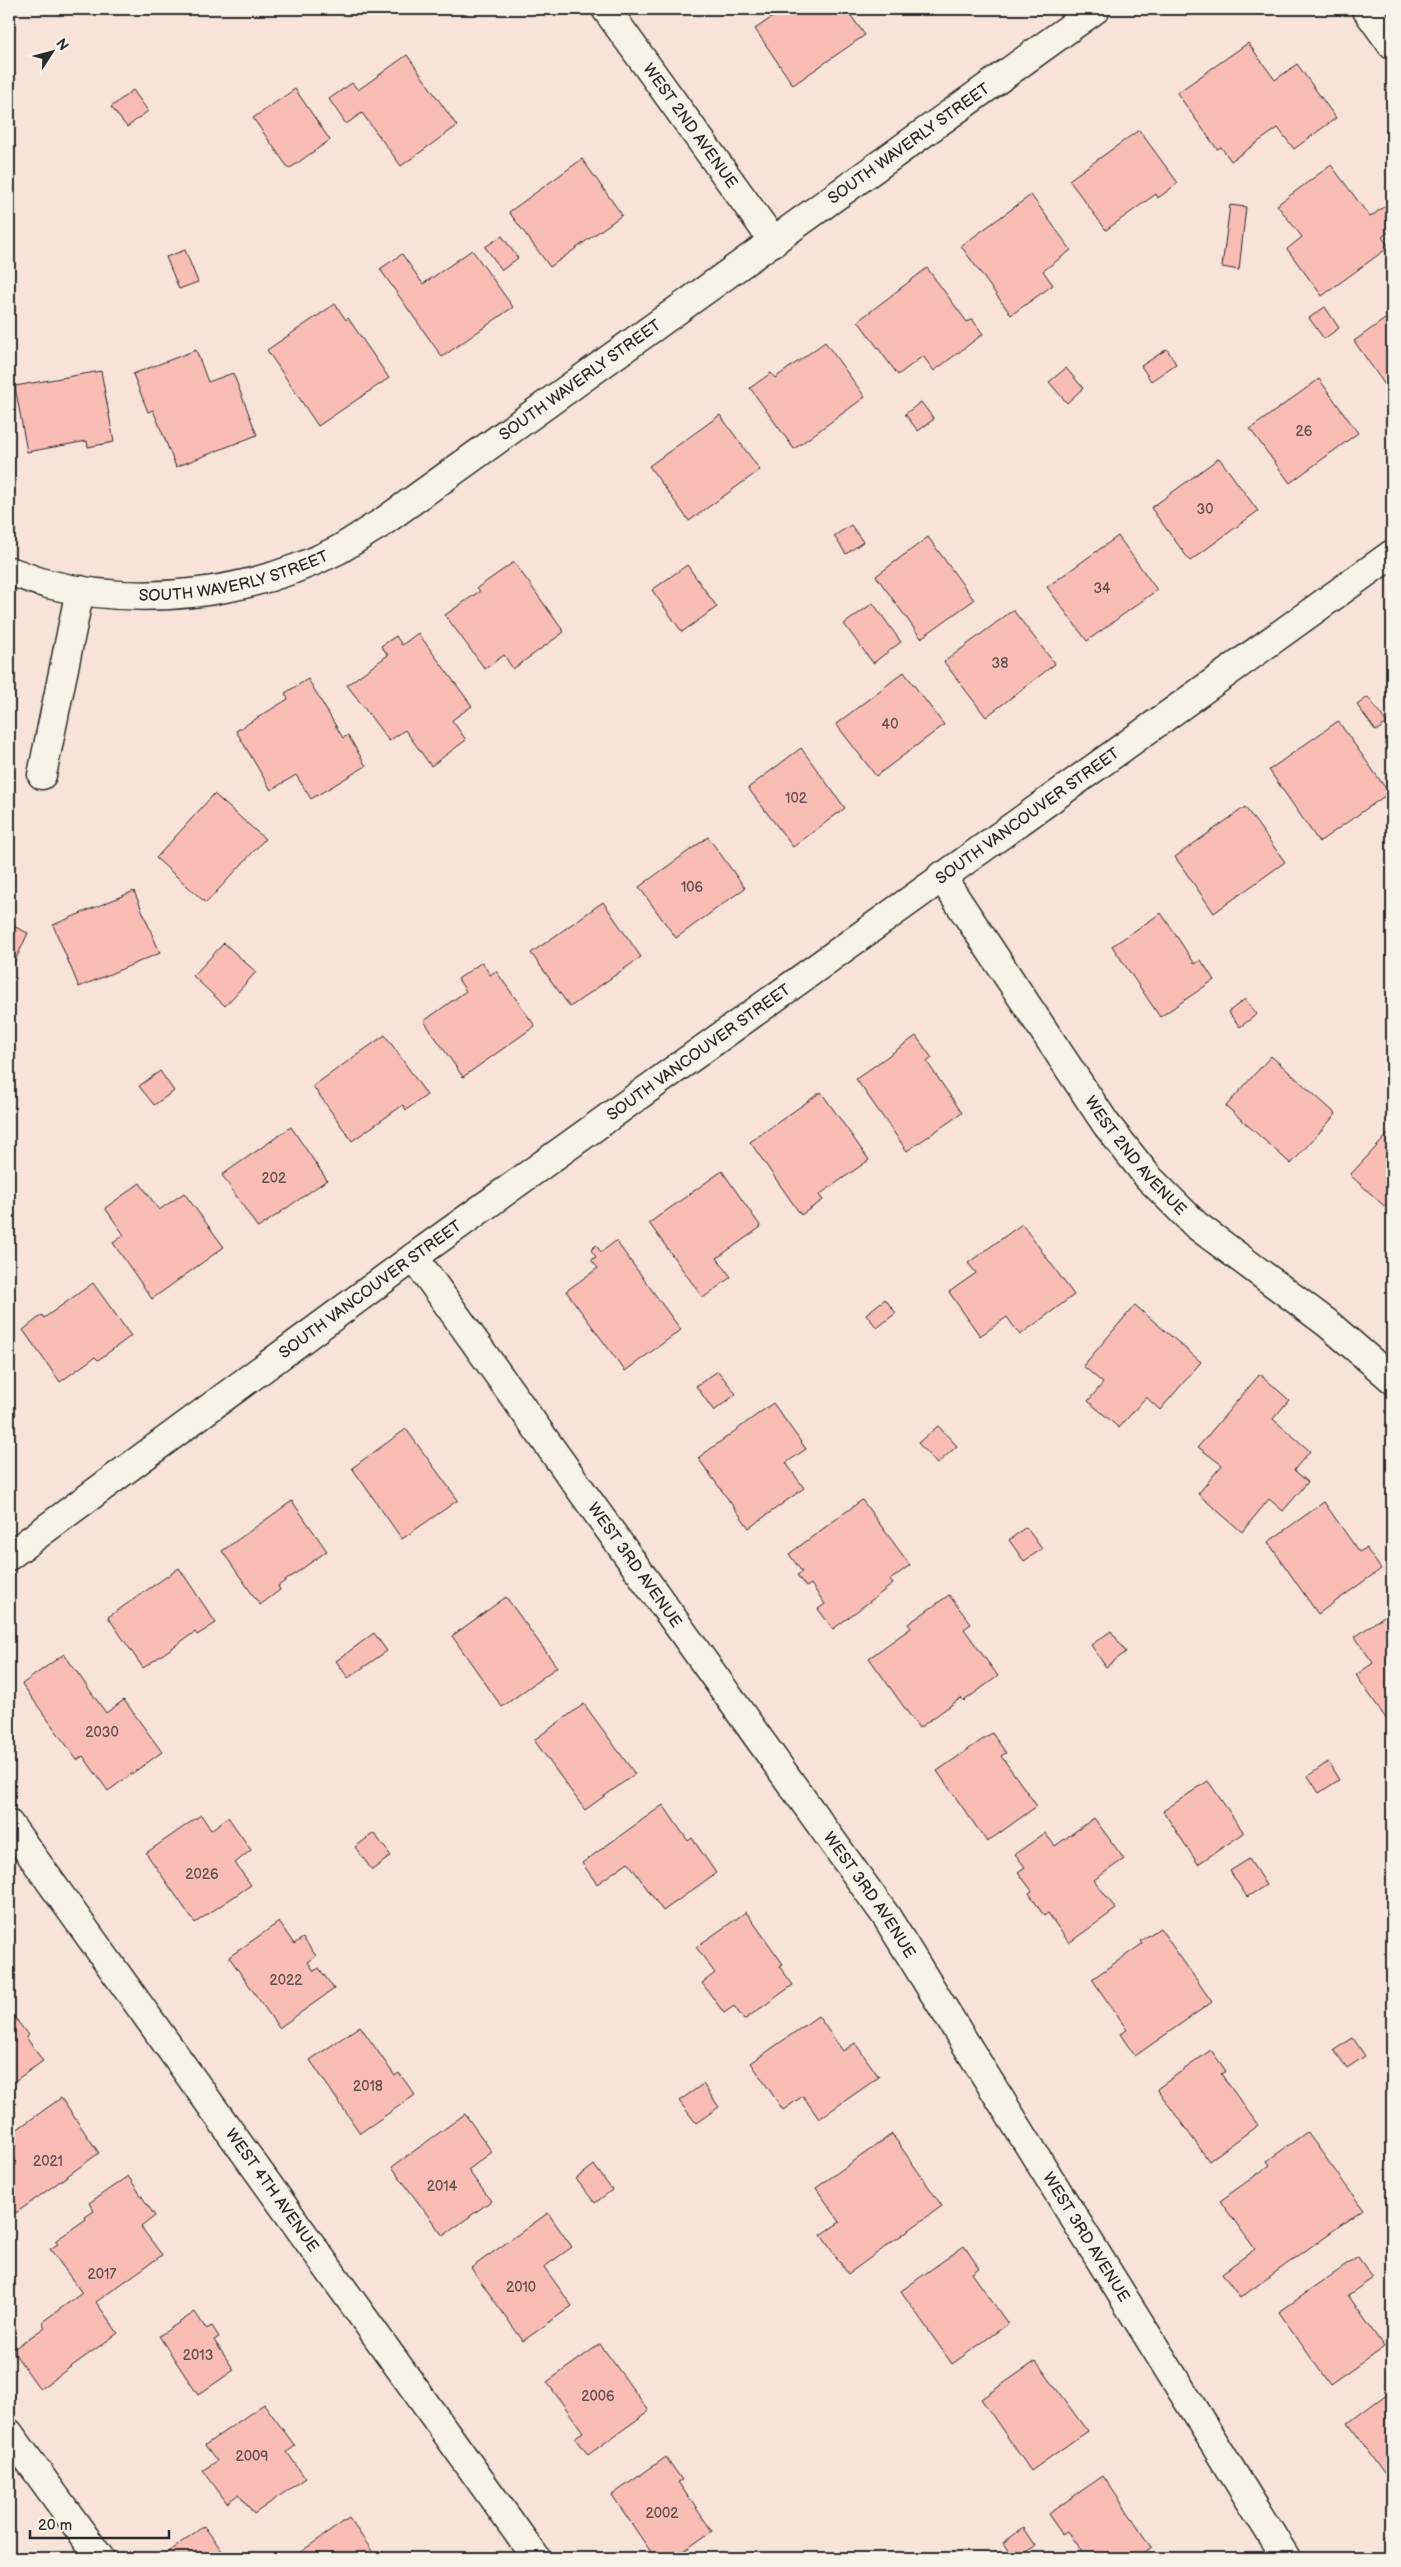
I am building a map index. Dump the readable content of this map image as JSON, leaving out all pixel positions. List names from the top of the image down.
{
  "streets": {
    "street": [
      "WEST 2ND AVENUE",
      "SOUTH WAVERLY STREET",
      "SOUTH VANCOUVER STREET",
      "WEST 3RD AVENUE",
      "WEST 4TH AVENUE"
    ]
  },
  "crossings": [
    ["WEST 2ND AVENUE", "SOUTH WAVERLY STREET"],
    ["WEST 2ND AVENUE", "SOUTH VANCOUVER STREET"],
    ["SOUTH VANCOUVER STREET", "WEST 3RD AVENUE"]
  ],
  "house_numbers": [
    "26",
    "30",
    "34",
    "38",
    "40",
    "102",
    "106",
    "202",
    "2030",
    "2026",
    "2022",
    "2018",
    "2021",
    "2014",
    "2017",
    "2010",
    "2013",
    "2006",
    "2009",
    "2002"
  ],
  "scale_bar": "20 m",
  "north": "top right"
}
